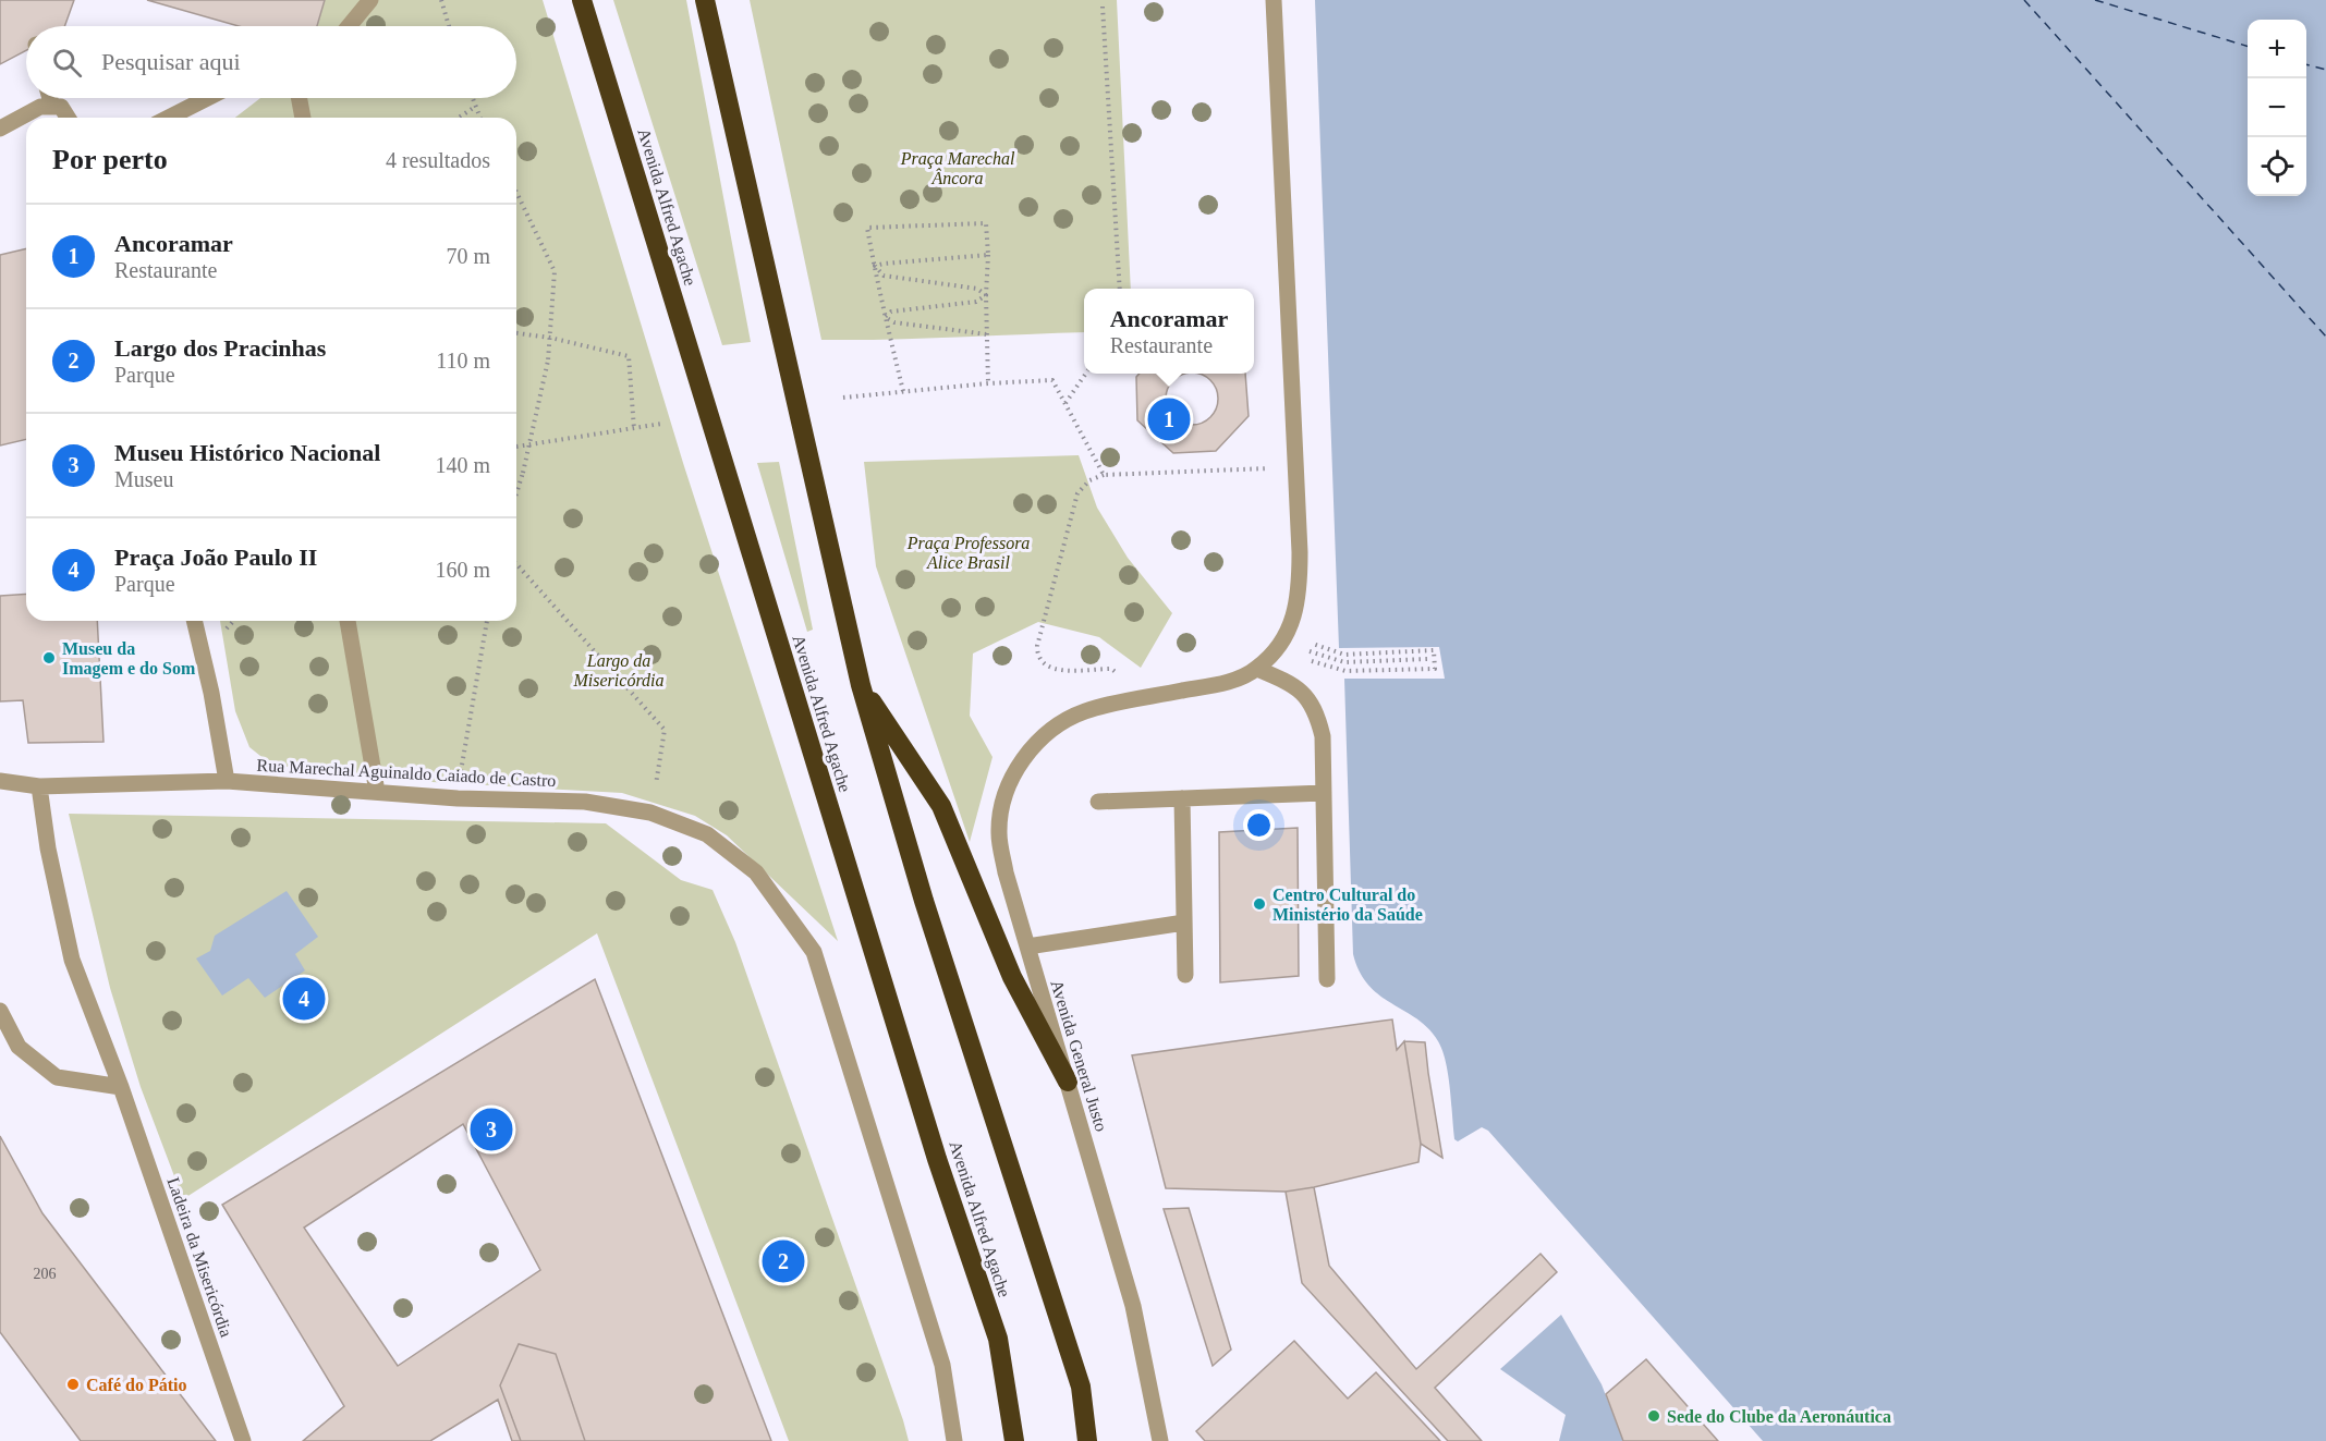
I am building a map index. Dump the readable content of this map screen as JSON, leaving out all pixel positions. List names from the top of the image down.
{
  "streets": {
    "highway": ["Avenida Alfred Agache"],
    "street": ["Rua Marechal Aguinaldo Caiado de Castro", "Avenida General Justo", "Ladeira da Misericórdia"]
  },
  "crossings": [
    ["Rua Marechal Aguinaldo Caiado de Castro", "Ladeira da Misericórdia"]
  ],
  "parks": ["Praça Marechal Âncora", "Praça Professora Alice Brasil", "Largo da Misericórdia"],
  "places": [
    "Museu da Imagem e do Som",
    "Centro Cultural do Ministério da Saúde",
    "Café do Pátio",
    "Sede do Clube da Aeronáutica"
  ],
  "house_numbers": ["206"],
  "page": {
    "map_buttons": ["+", "−"],
    "search": "Pesquisar aqui",
    "heading": ["Por perto", "4 resultados"],
    "list": [
      {
        "mark": "1",
        "name": "Ancoramar",
        "note": "Restaurante",
        "value": "70 m"
      },
      {
        "mark": "2",
        "name": "Largo dos Pracinhas",
        "note": "Parque",
        "value": "110 m"
      },
      {
        "mark": "3",
        "name": "Museu Histórico Nacional",
        "note": "Museu",
        "value": "140 m"
      },
      {
        "mark": "4",
        "name": "Praça João Paulo II",
        "note": "Parque",
        "value": "160 m"
      }
    ],
    "popup": ["Ancoramar", "Restaurante"],
    "pins": [
      "1",
      "4",
      "3",
      "2"
    ]
  }
}
